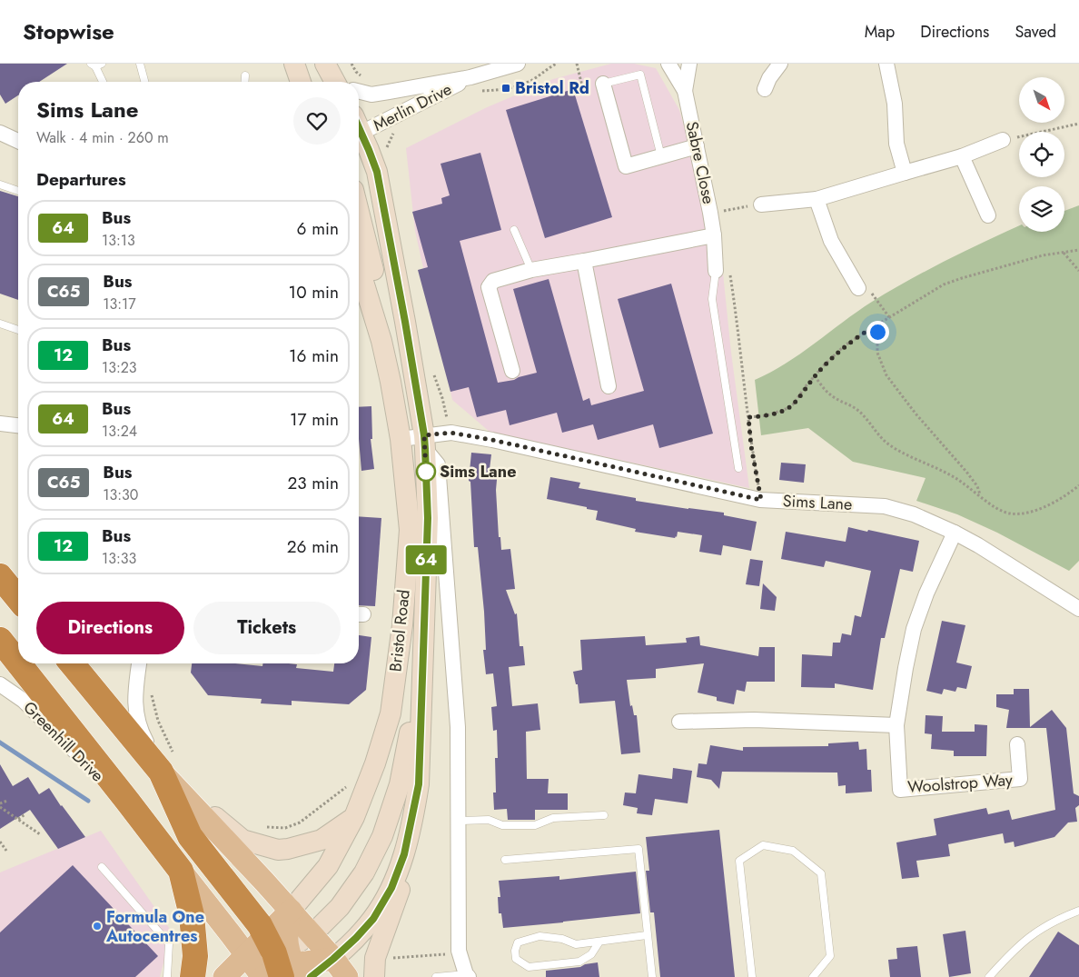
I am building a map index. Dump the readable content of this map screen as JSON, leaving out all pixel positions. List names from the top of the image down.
{
  "streets": {
    "main road": ["Bristol Road"],
    "street": [
      "Merlin Drive",
      "Sabre Close",
      "Sims Lane",
      "Greenhill Drive",
      "Woolstrop Way"
    ]
  },
  "crossings": [
    ["Sims Lane", "Bristol Road"],
    ["Sims Lane", "Woolstrop Way"]
  ],
  "places": {
    "transit": ["Bristol Rd"],
    "other": ["Sims Lane", "Formula One Autocentres"]
  },
  "lines": ["bus line 64"],
  "north": "bottom right",
  "page": {
    "header": "Stopwise",
    "nav": ["Map", "Directions", "Saved"],
    "on_map": "64",
    "heading": [
      ["Sims Lane", "Walk · 4 min · 260 m"],
      "Departures"
    ],
    "list": [
      {
        "mark": "64",
        "name": "Bus",
        "note": "13:13",
        "value": "6 min"
      },
      {
        "mark": "C65",
        "name": "Bus",
        "note": "13:17",
        "value": "10 min"
      },
      {
        "mark": "12",
        "name": "Bus",
        "note": "13:23",
        "value": "16 min"
      },
      {
        "mark": "64",
        "name": "Bus",
        "note": "13:24",
        "value": "17 min"
      },
      {
        "mark": "C65",
        "name": "Bus",
        "note": "13:30",
        "value": "23 min"
      },
      {
        "mark": "12",
        "name": "Bus",
        "note": "13:33",
        "value": "26 min"
      }
    ],
    "buttons": ["Directions", "Tickets"]
  }
}
